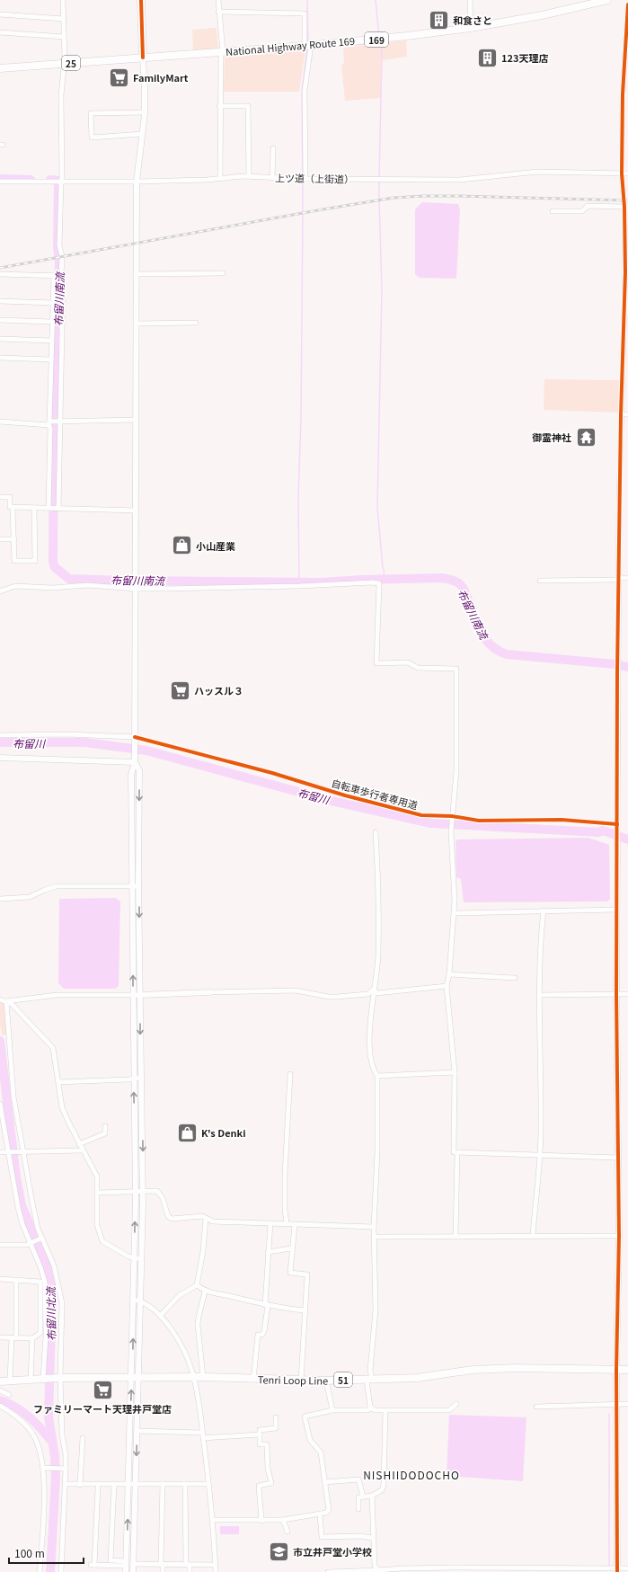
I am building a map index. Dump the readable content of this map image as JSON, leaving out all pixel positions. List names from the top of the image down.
{
  "streets": {
    "main road": [
      "169",
      "National Highway Route 169",
      "25",
      "Tenri Loop Line",
      "51"
    ],
    "street": ["上ツ道（上街道）"],
    "cycle path": ["自転車歩行者専用道"]
  },
  "crossings": [
    ["National Highway Route 169", "25"]
  ],
  "districts": ["NISHIIDODOCHO"],
  "water": ["布留川南流", "布留川", "布留川北流"],
  "places": {
    "building": ["和食さと", "123天理店"],
    "supermarket": ["FamilyMart", "ハッスル３", "ファミリーマート天理井戸堂店"],
    "temple": ["御霊神社"],
    "shop": ["小山産業", "K's Denki"],
    "school or university": ["市立井戸堂小学校"]
  },
  "scale_bar": "100 m"
}
